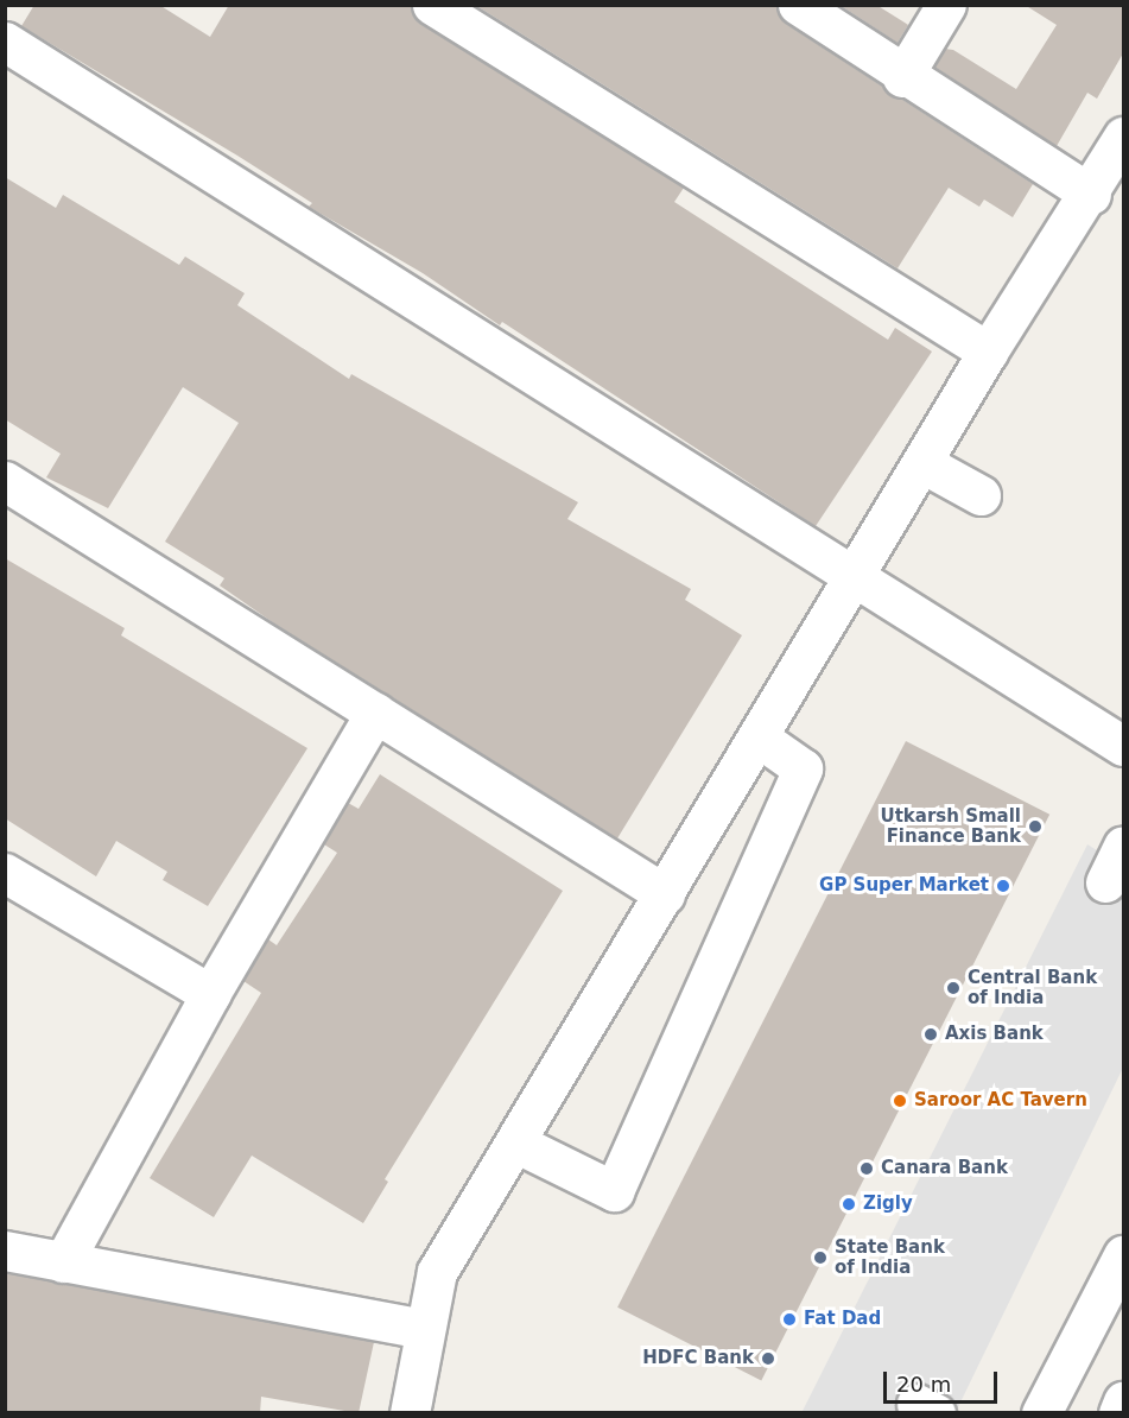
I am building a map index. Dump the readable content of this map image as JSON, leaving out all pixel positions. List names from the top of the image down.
{
  "places": [
    "Utkarsh Small Finance Bank",
    "GP Super Market",
    "Central Bank of India",
    "Axis Bank",
    "Saroor AC Tavern",
    "Canara Bank",
    "Zigly",
    "State Bank of India",
    "Fat Dad",
    "HDFC Bank"
  ],
  "scale_bar": "20 m"
}
